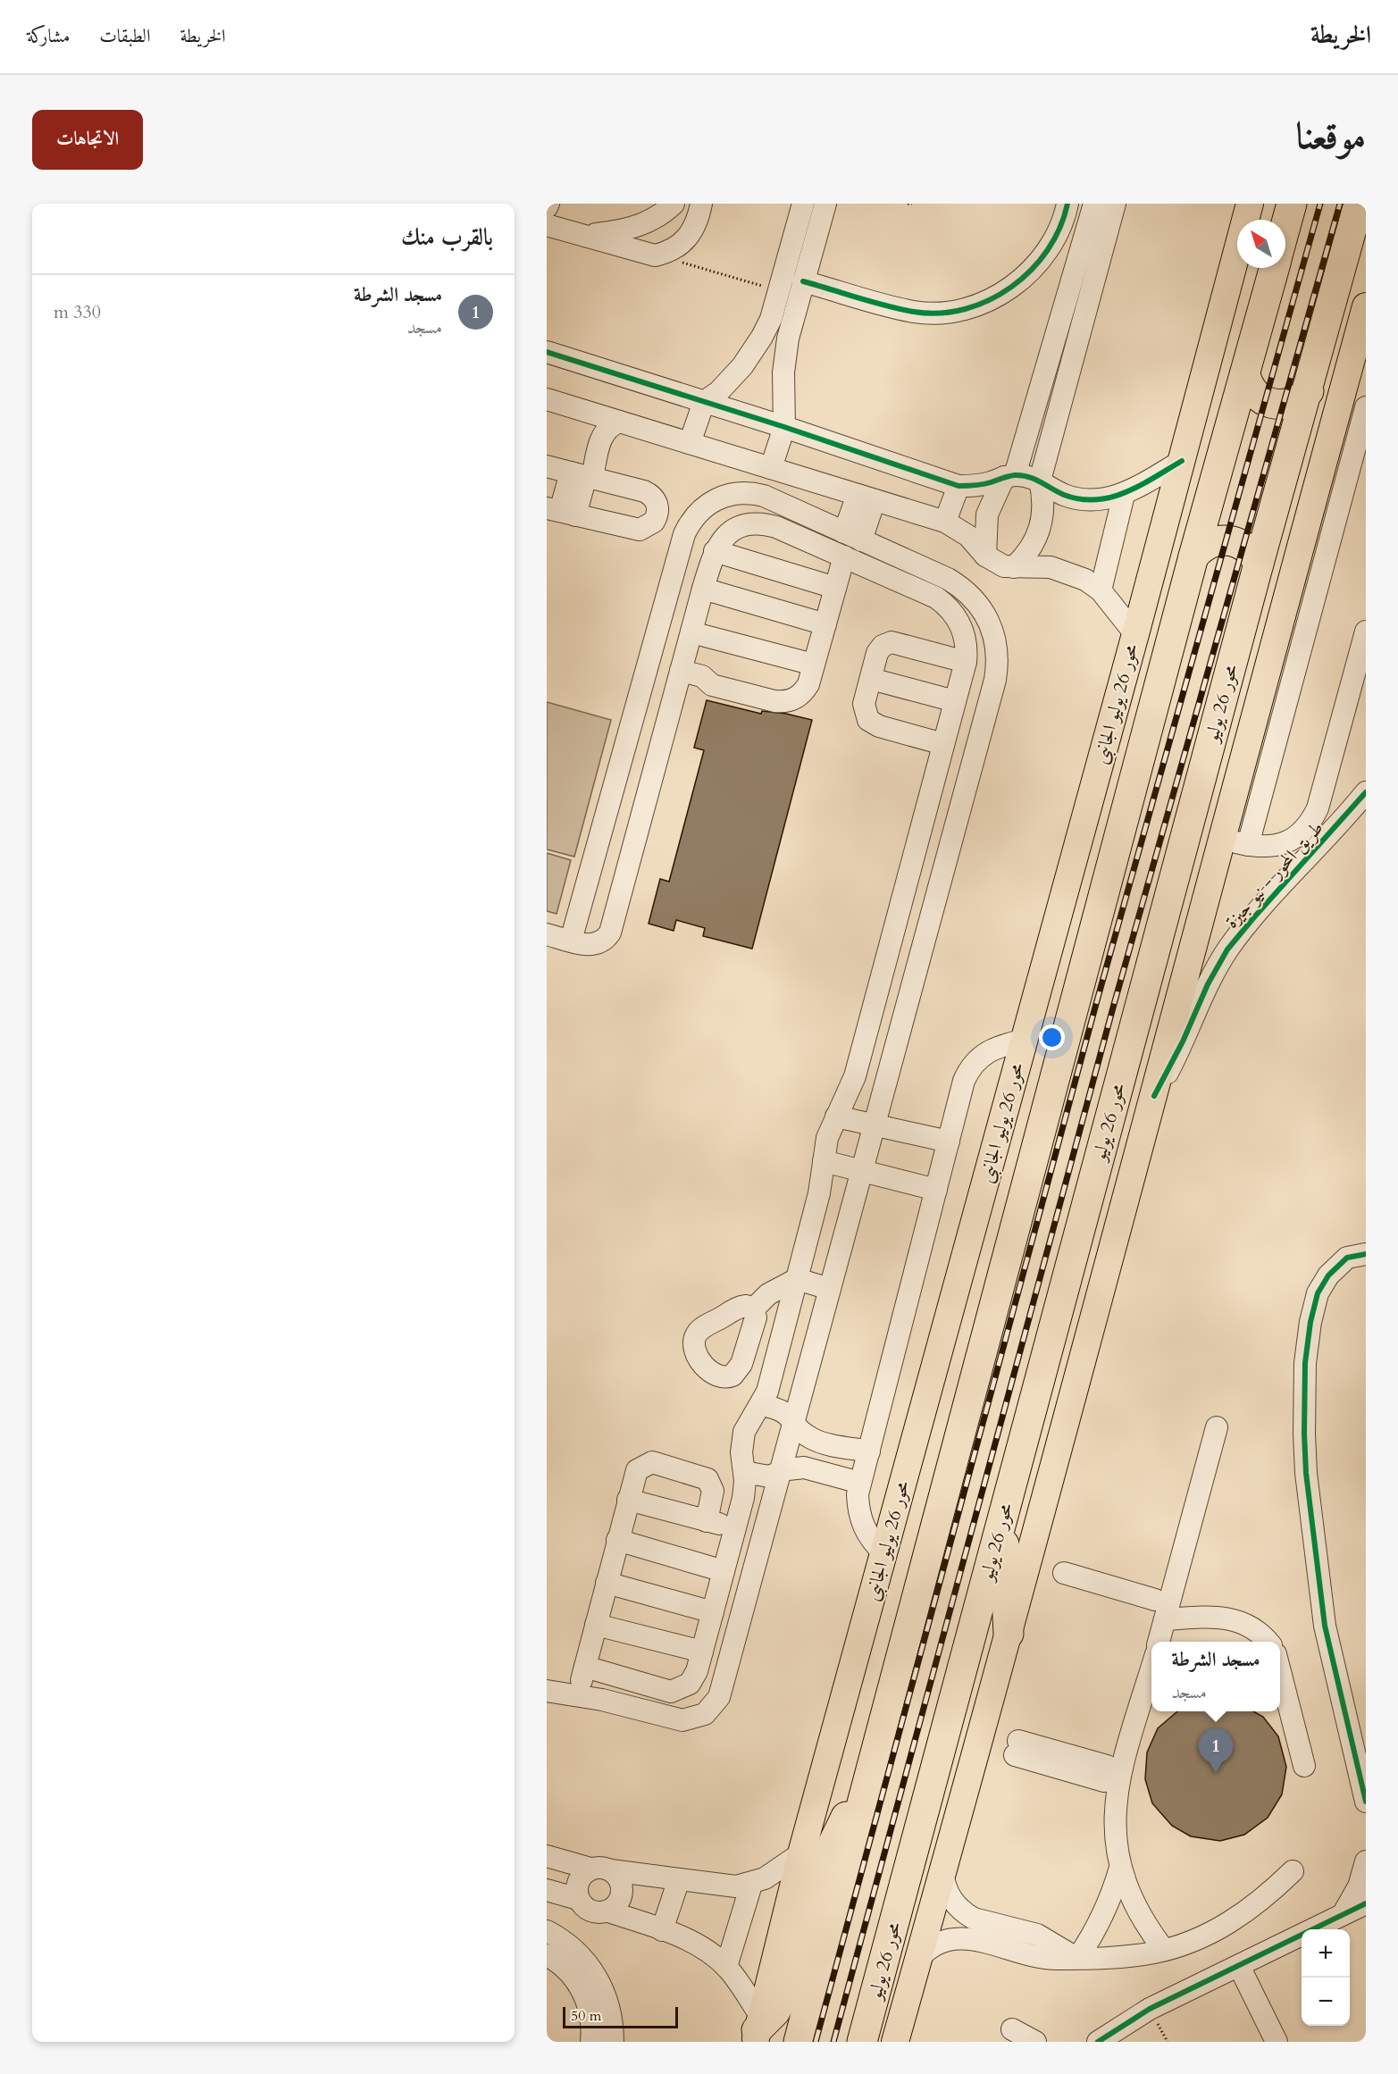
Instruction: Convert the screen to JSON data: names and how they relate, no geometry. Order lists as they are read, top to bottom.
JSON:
{
  "streets": {
    "highway": ["محور 26 يوليو"],
    "main road": ["محور 26 يوليو الجانبى"],
    "street": ["طريق المحور - نيو جيزة"]
  },
  "scale_bar": "50 m",
  "north": "top left",
  "page": {
    "header": "الخريطة",
    "nav": ["الخريطة", "الطبقات", "مشاركة"],
    "title": "موقعنا",
    "buttons": "الاتجاهات",
    "heading": "بالقرب منك",
    "list": [
      {
        "mark": "1",
        "name": "مسجد الشرطة",
        "note": "مسجد",
        "value": "330 m"
      }
    ],
    "popup": ["مسجد الشرطة", "مسجد"],
    "pins": "1",
    "map_buttons": ["+", "−"],
    "scale": "50 m"
  }
}
